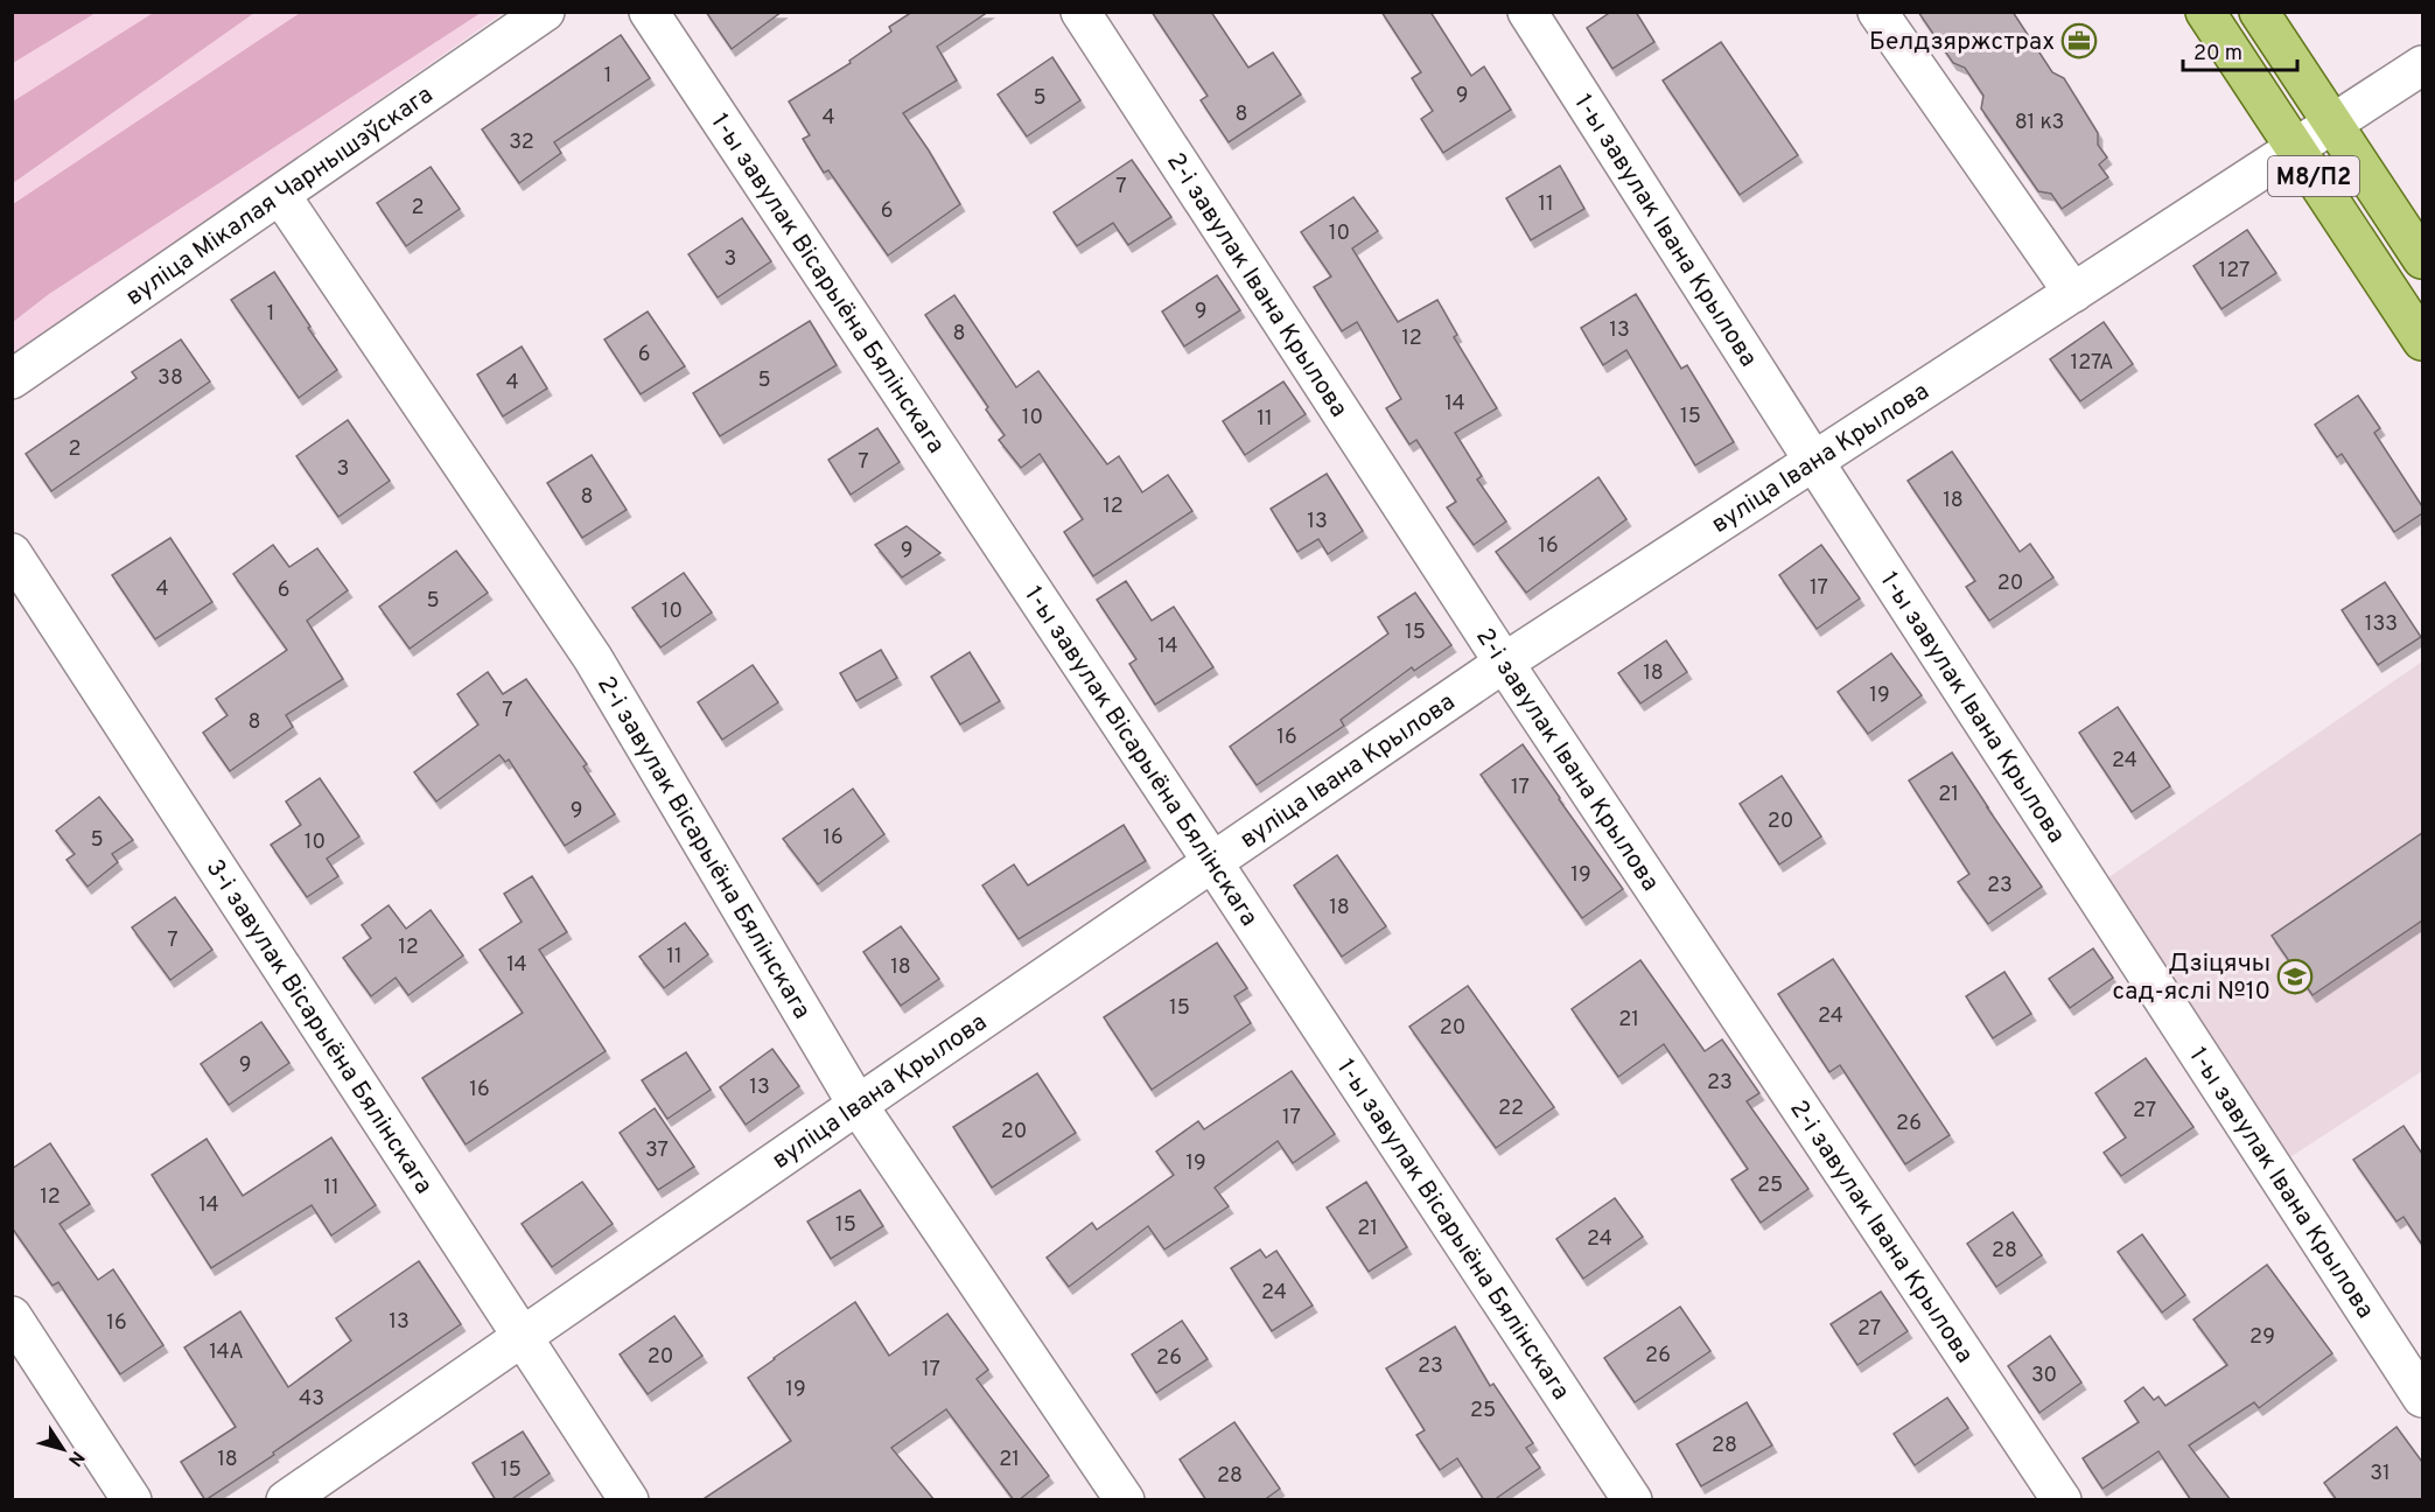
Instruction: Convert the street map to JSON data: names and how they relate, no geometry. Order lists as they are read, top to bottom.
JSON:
{
  "streets": {
    "main road": ["М8/П2"],
    "street": [
      "вуліца Мікалая Чарнышэўскага",
      "1-ы завулак Івана Крылова",
      "1-ы завулак Вісарыёна Бялінскага",
      "2-і завулак Івана Крылова",
      "вуліца Івана Крылова",
      "2-і завулак Вісарыёна Бялінскага",
      "3-і завулак Вісарыёна Бялінскага"
    ]
  },
  "crossings": [
    ["М8/П2", "вуліца Івана Крылова"],
    ["вуліца Мікалая Чарнышэўскага", "2-і завулак Вісарыёна Бялінскага"],
    ["1-ы завулак Івана Крылова", "вуліца Івана Крылова"],
    ["1-ы завулак Вісарыёна Бялінскага", "вуліца Івана Крылова"],
    ["2-і завулак Івана Крылова", "вуліца Івана Крылова"],
    ["вуліца Івана Крылова", "2-і завулак Вісарыёна Бялінскага"],
    ["вуліца Івана Крылова", "3-і завулак Вісарыёна Бялінскага"]
  ],
  "places": {
    "office": ["Белдзяржстрах"],
    "school or university": ["Дзіцячы сад-яслі №10"]
  },
  "house_numbers": [
    "1",
    "9",
    "5",
    "8",
    "4",
    "81 к3",
    "32",
    "7",
    "11",
    "2",
    "6",
    "10",
    "3",
    "127",
    "9",
    "1",
    "13",
    "8",
    "12",
    "6",
    "127А",
    "38",
    "5",
    "4",
    "14",
    "15",
    "10",
    "11",
    "2",
    "7",
    "3",
    "8",
    "18",
    "12",
    "13",
    "16",
    "9",
    "20",
    "17",
    "4",
    "6",
    "5",
    "10",
    "133",
    "15",
    "14",
    "18",
    "19",
    "7",
    "8",
    "16",
    "24",
    "17",
    "21",
    "9",
    "20",
    "16",
    "5",
    "10",
    "19",
    "23",
    "18",
    "7",
    "12",
    "11",
    "14",
    "18",
    "15",
    "24",
    "21",
    "20",
    "9",
    "23",
    "13",
    "16",
    "22",
    "27",
    "17",
    "26",
    "20",
    "37",
    "19",
    "25",
    "11",
    "12",
    "14",
    "15",
    "21",
    "24",
    "28",
    "24",
    "13",
    "16",
    "27",
    "29",
    "14А",
    "26",
    "20",
    "26",
    "23",
    "17",
    "30",
    "19",
    "43",
    "25",
    "28",
    "18",
    "21",
    "15",
    "31",
    "28"
  ],
  "scale_bar": "20 m",
  "north": "bottom right"
}
